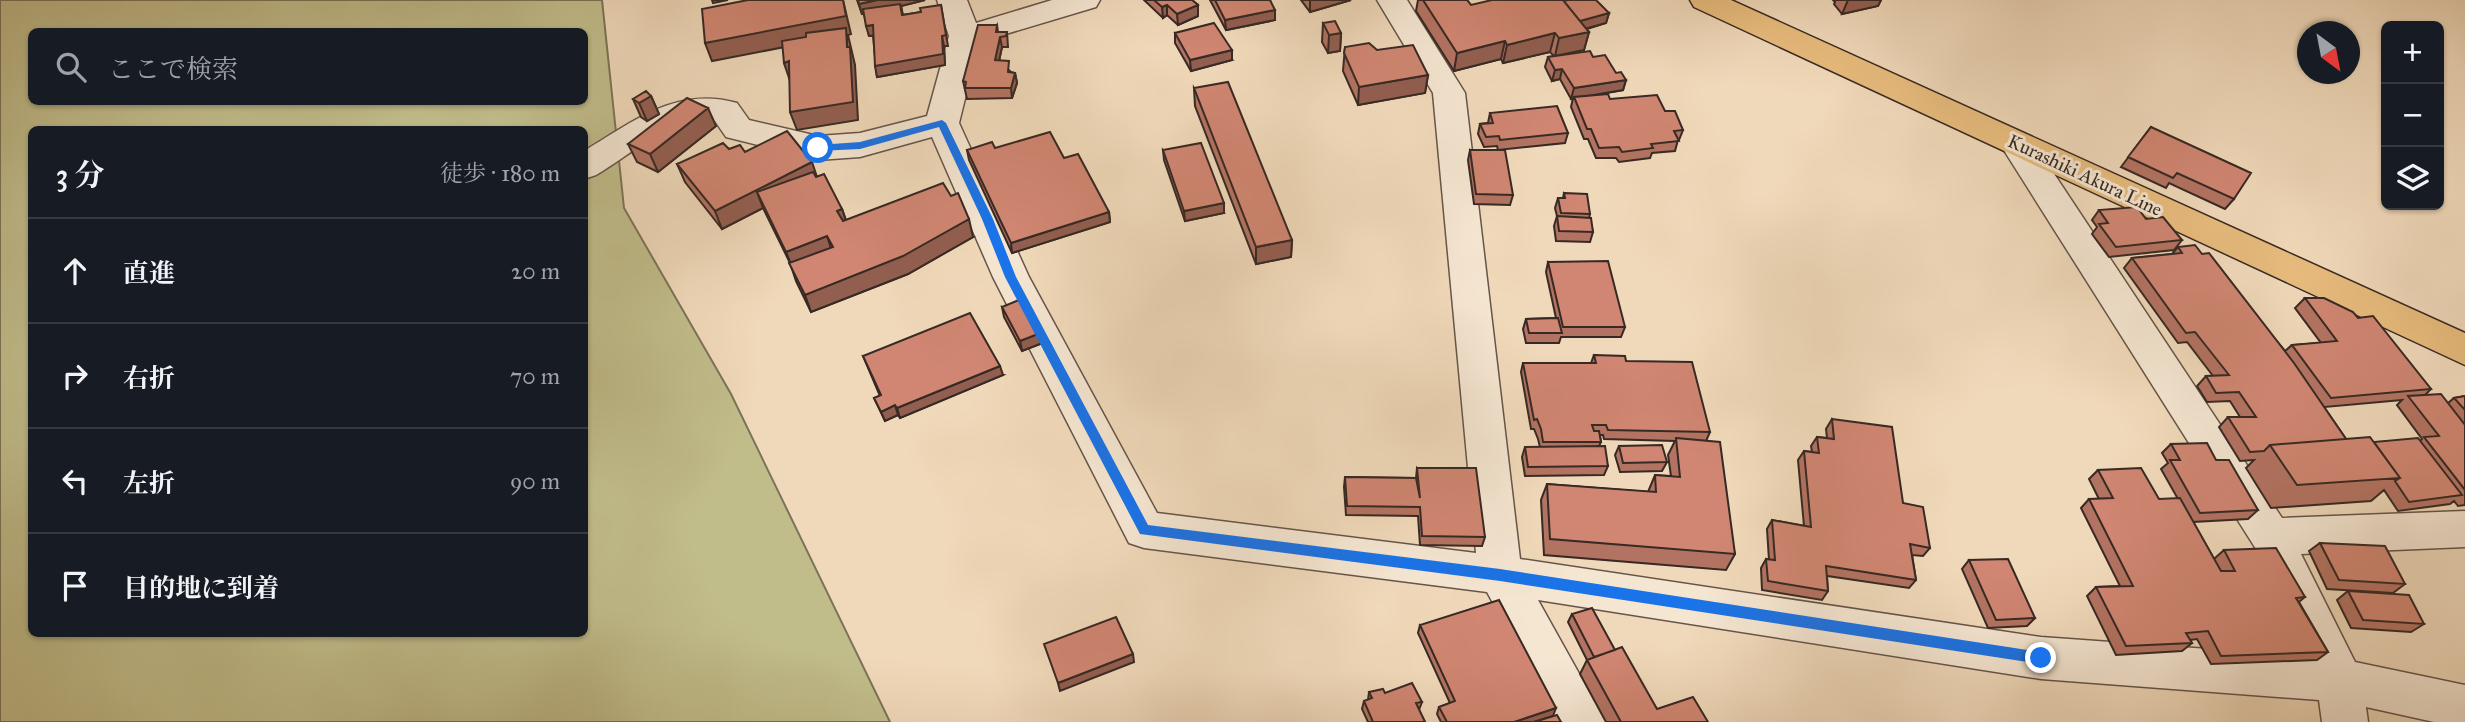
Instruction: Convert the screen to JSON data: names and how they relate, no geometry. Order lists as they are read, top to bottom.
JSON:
{
  "streets": {
    "main road": ["Kurashiki Akura Line"]
  },
  "north": "bottom right",
  "page": {
    "map_buttons": ["+", "−"],
    "search": "ここで検索",
    "heading": ["3 分", "徒歩 · 180 m"],
    "list": [
      ["直進", "20 m"],
      ["右折", "70 m"],
      ["左折", "90 m"],
      "目的地に到着"
    ]
  }
}
